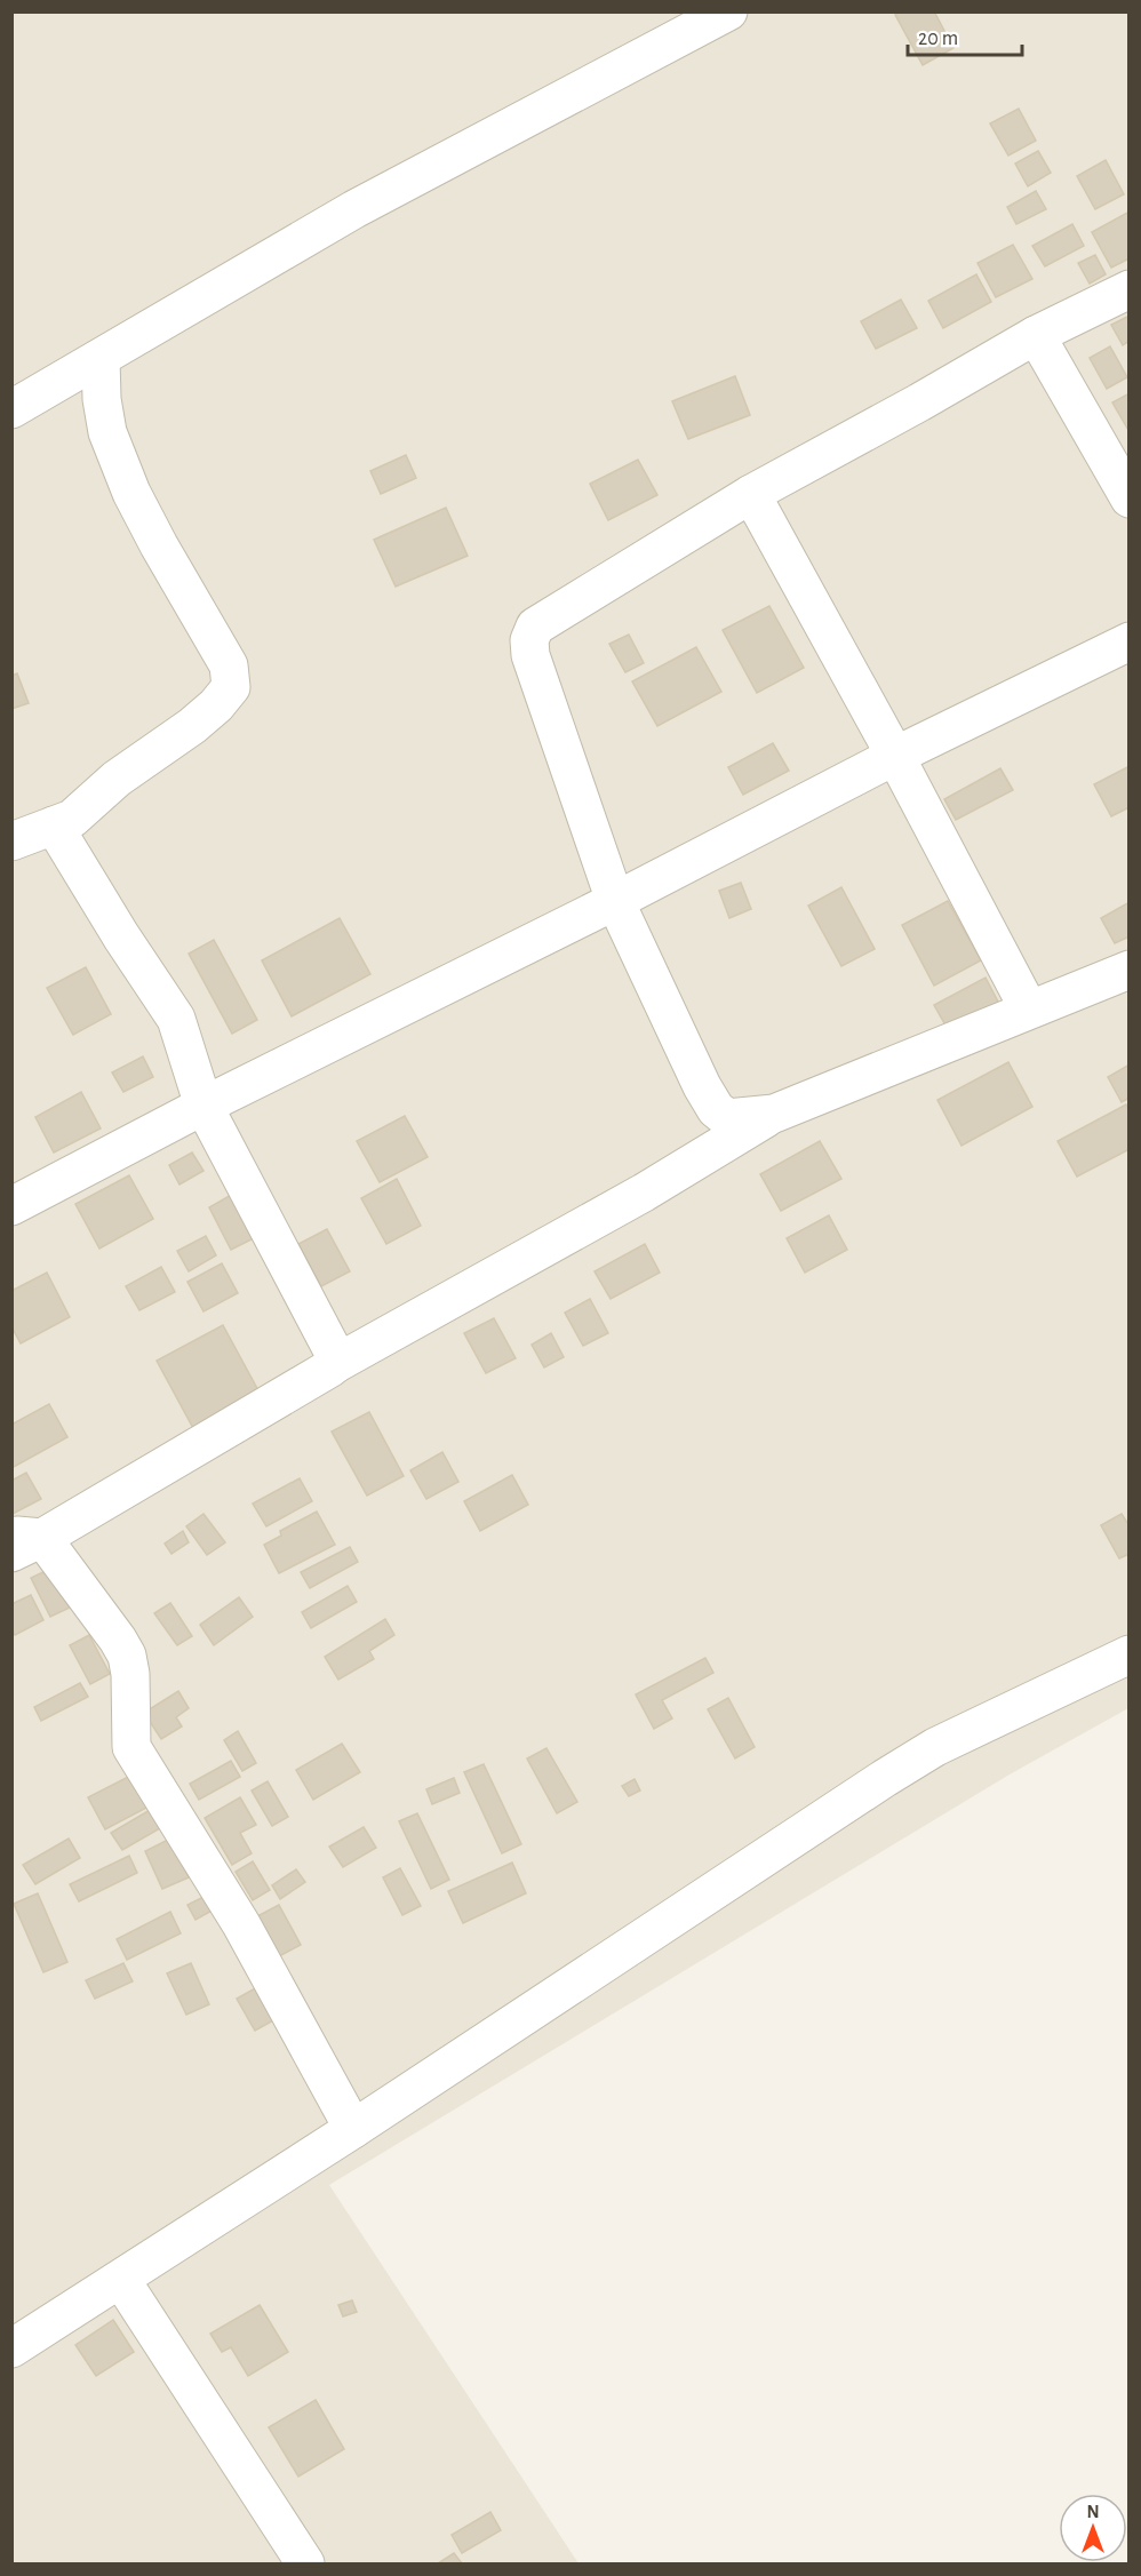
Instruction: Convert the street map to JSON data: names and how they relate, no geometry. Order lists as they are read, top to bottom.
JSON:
{
  "scale_bar": "20 m",
  "north": "top"
}
